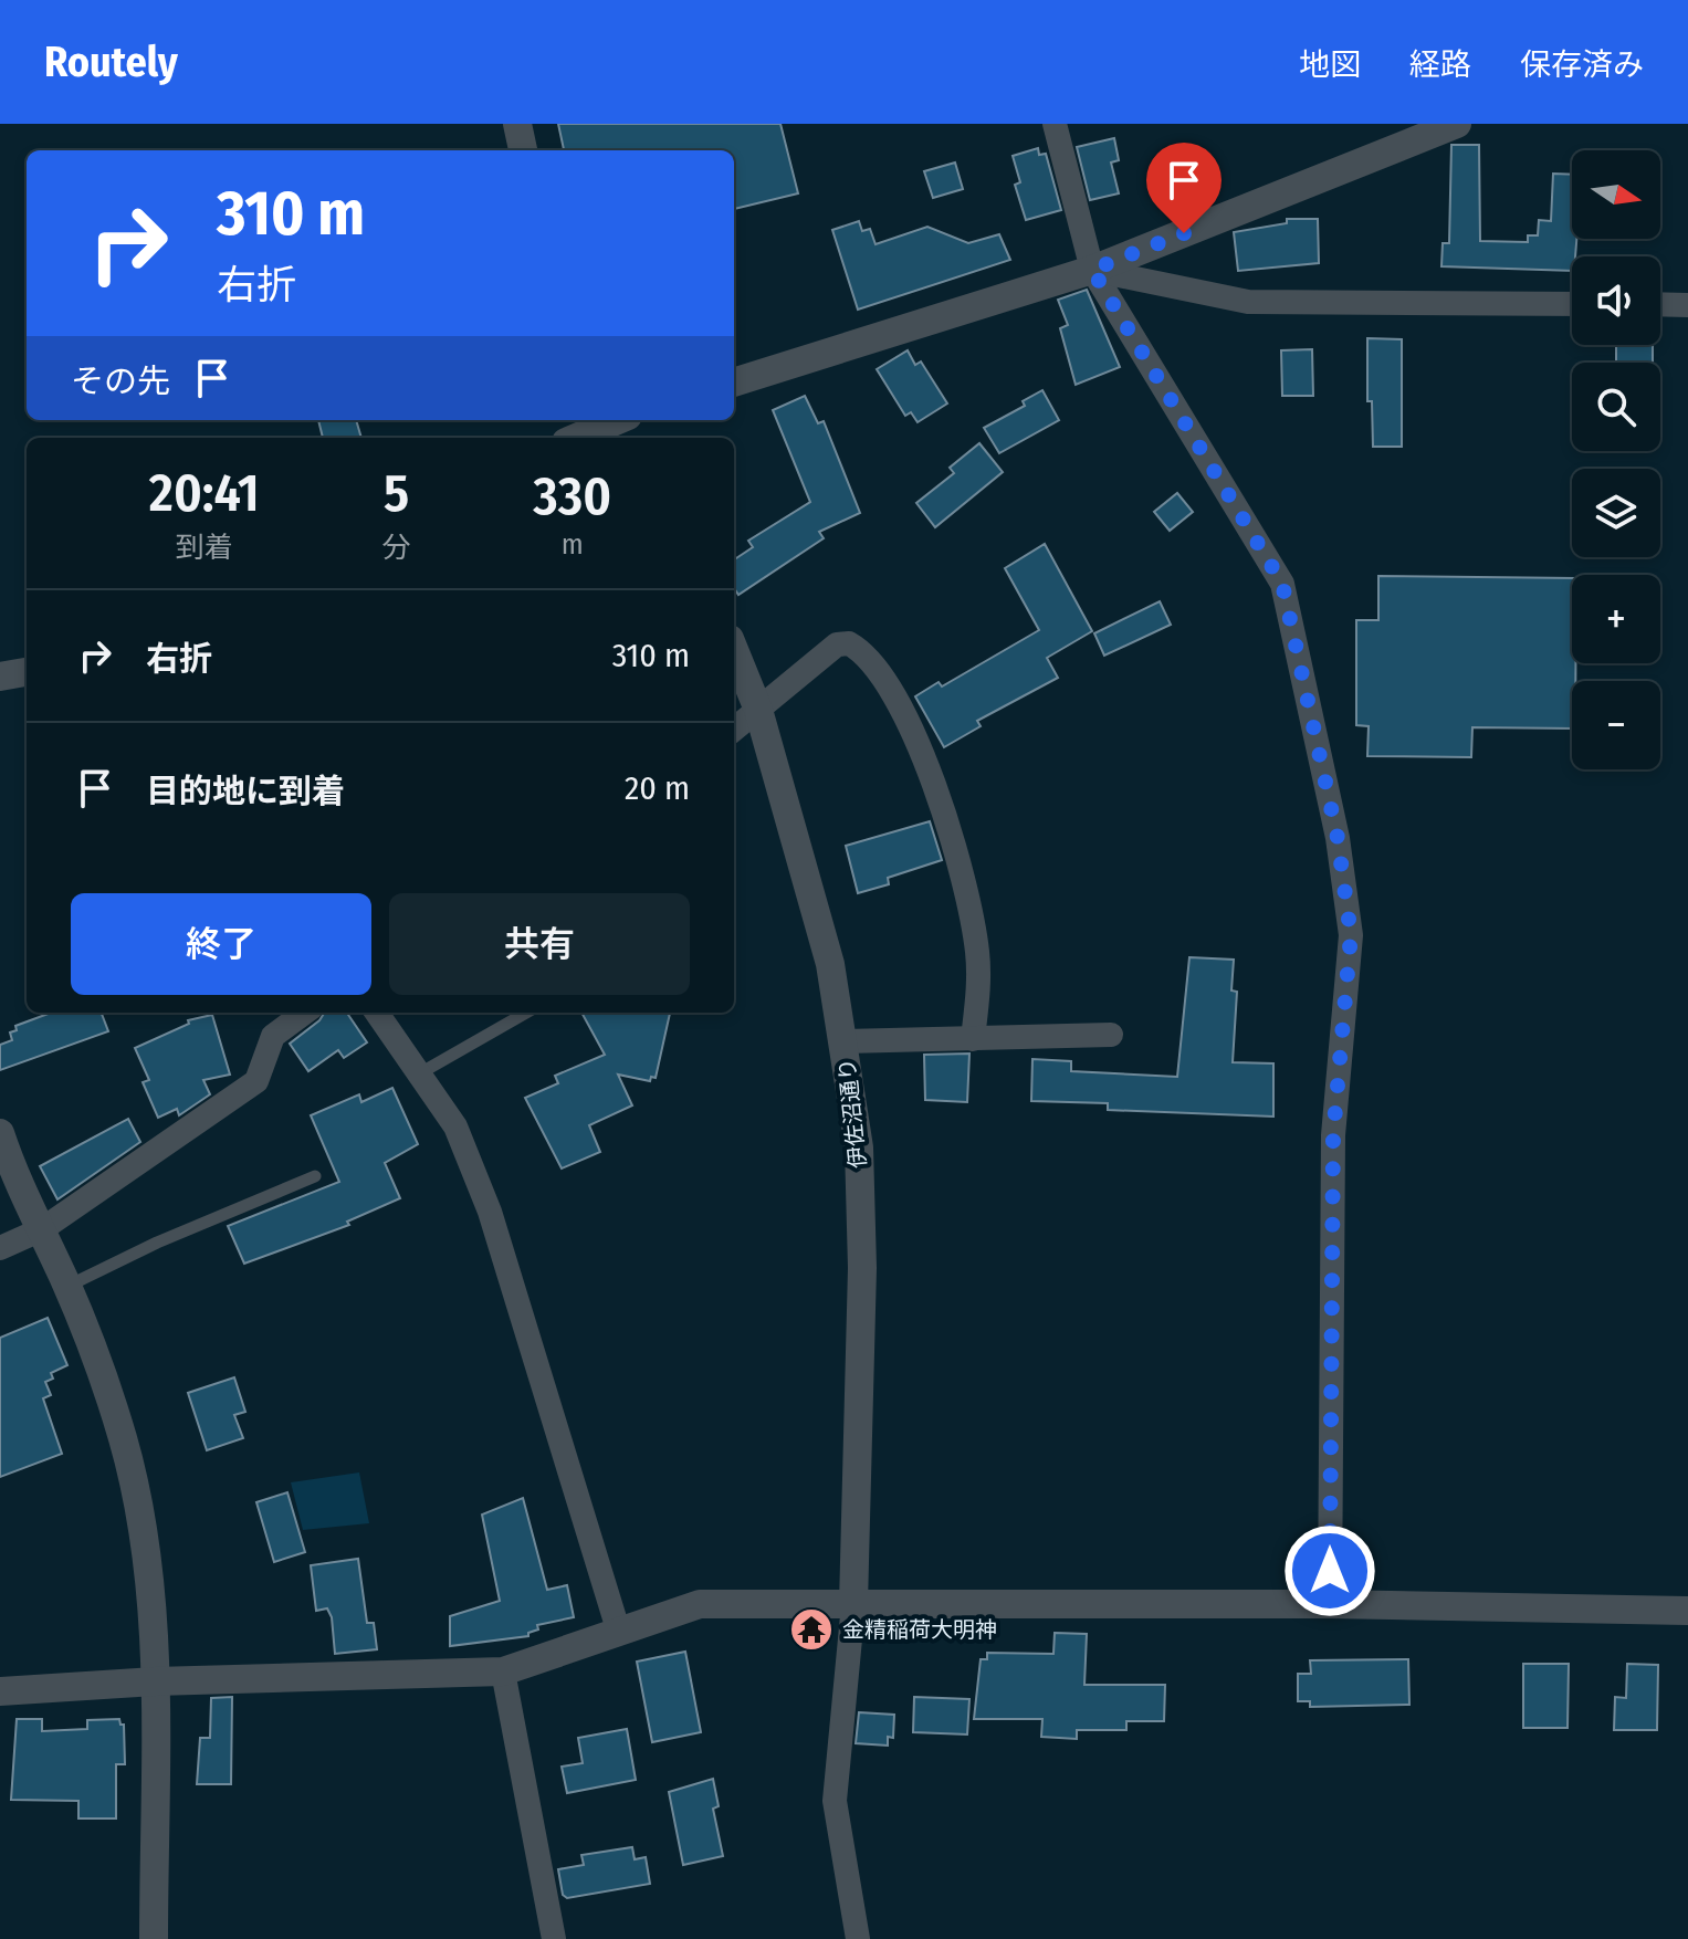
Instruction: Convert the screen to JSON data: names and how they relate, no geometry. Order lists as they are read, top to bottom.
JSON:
{
  "streets": {
    "street": ["伊佐沼通り"]
  },
  "places": {
    "temple": ["金精稲荷大明神"]
  },
  "north": "right",
  "page": {
    "header": "Routely",
    "nav": ["地図", "経路", "保存済み"],
    "map_buttons": ["+", "−"],
    "turn": ["310 m", "右折"],
    "then": "その先",
    "eta": [
      "20:41",
      "到着",
      "5",
      "分",
      "330",
      "m"
    ],
    "list": [
      {
        "name": "右折",
        "value": "310 m"
      },
      {
        "name": "目的地に到着",
        "value": "20 m"
      }
    ],
    "buttons": ["終了", "共有"]
  }
}
